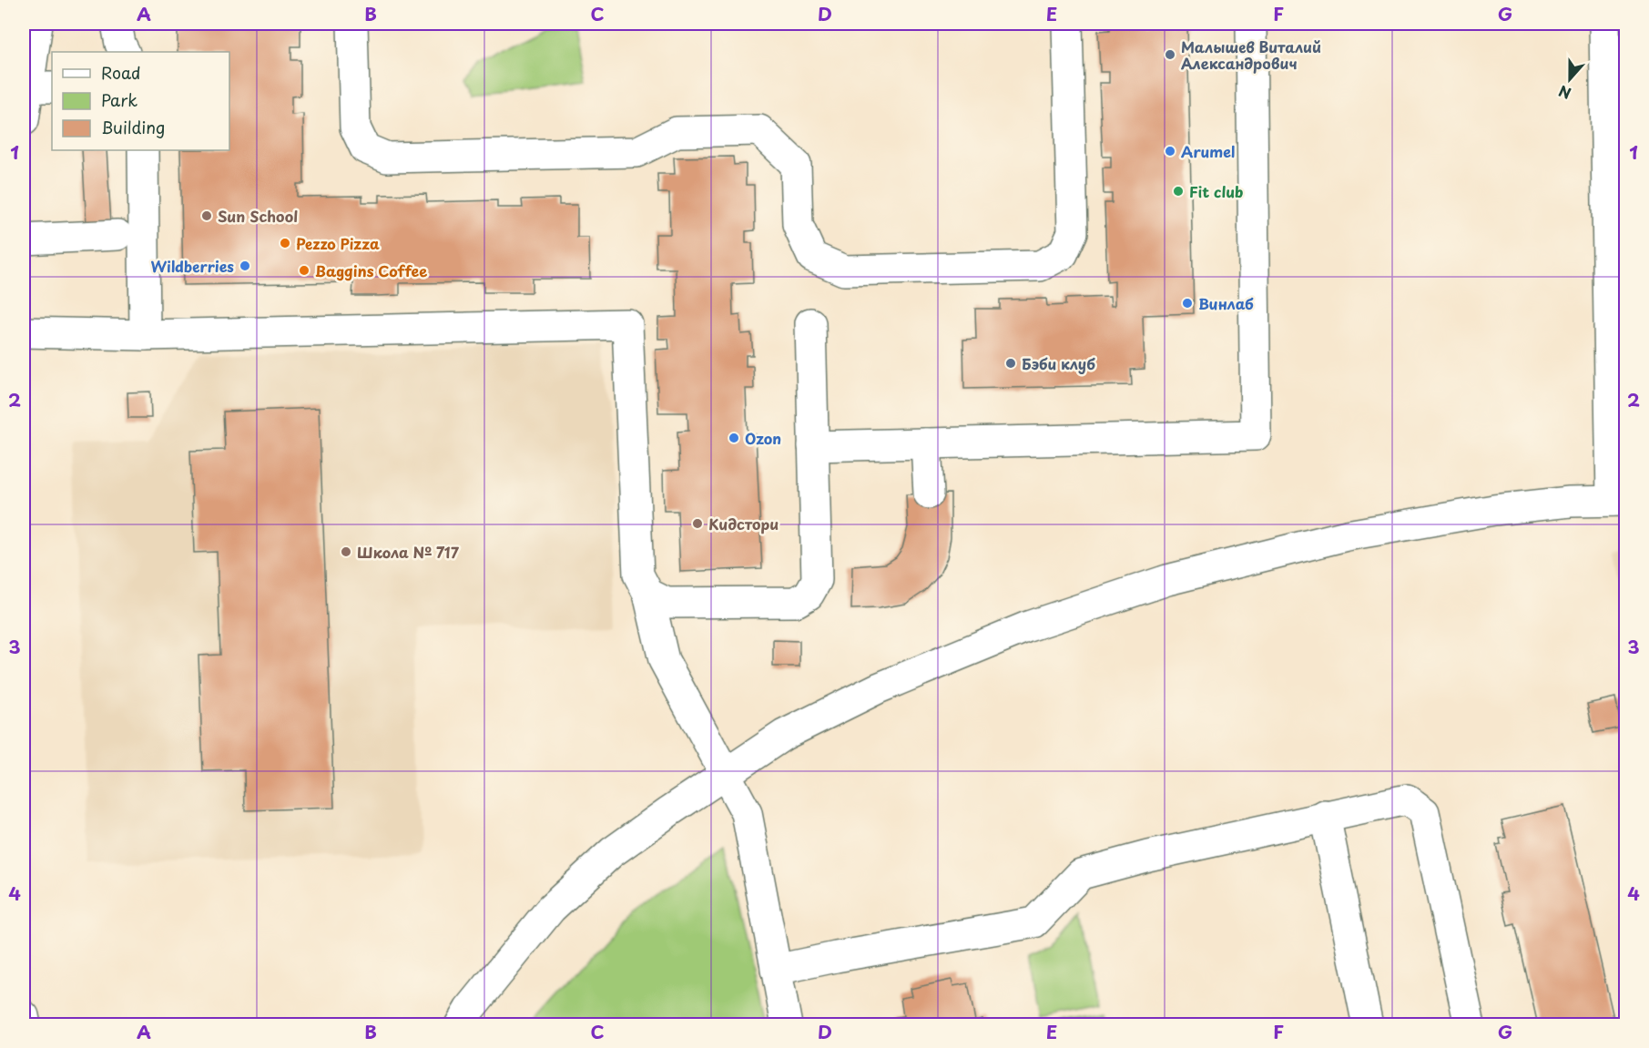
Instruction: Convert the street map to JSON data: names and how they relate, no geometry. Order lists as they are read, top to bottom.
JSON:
{
  "places": [
    "Малышев Виталий Александрович",
    "Arumel",
    "Fit club",
    "Sun School",
    "Pezzo Pizza",
    "Wildberries",
    "Baggins Coffee",
    "Винлаб",
    "Бэби клуб",
    "Ozon",
    "Кидстори",
    "Школа № 717"
  ],
  "legend": ["Road", "Park", "Building"],
  "north": "bottom",
  "grid": {
    "columns": [
      "A",
      "B",
      "C",
      "D",
      "E",
      "F",
      "G"
    ],
    "rows": [
      "1",
      "2",
      "3",
      "4"
    ]
  }
}
